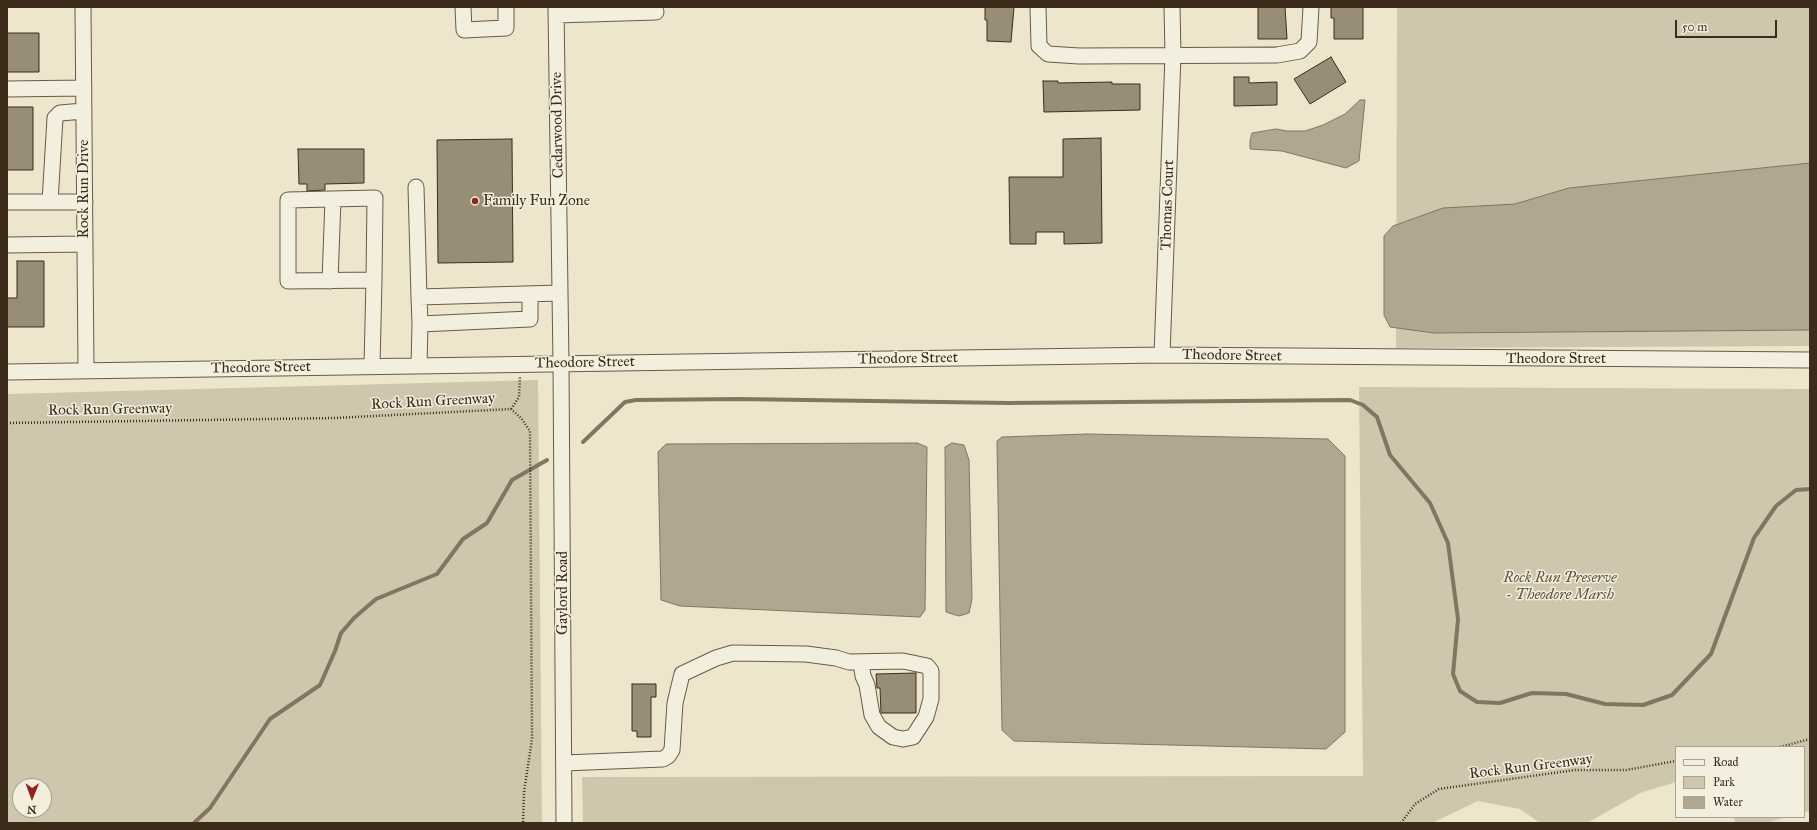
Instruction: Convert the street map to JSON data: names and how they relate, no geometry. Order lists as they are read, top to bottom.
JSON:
{
  "streets": {
    "street": [
      "Cedarwood Drive",
      "Rock Run Drive",
      "Thomas Court",
      "Theodore Street",
      "Gaylord Road"
    ],
    "path": ["Rock Run Greenway"]
  },
  "crossings": [
    ["Cedarwood Drive", "Theodore Street"],
    ["Cedarwood Drive", "Gaylord Road"],
    ["Rock Run Drive", "Theodore Street"],
    ["Thomas Court", "Theodore Street"],
    ["Theodore Street", "Gaylord Road"]
  ],
  "parks": ["Rock Run Preserve - Theodore Marsh"],
  "places": ["Family Fun Zone"],
  "legend": ["Road", "Park", "Water"],
  "scale_bar": "50 m",
  "north": "bottom"
}
